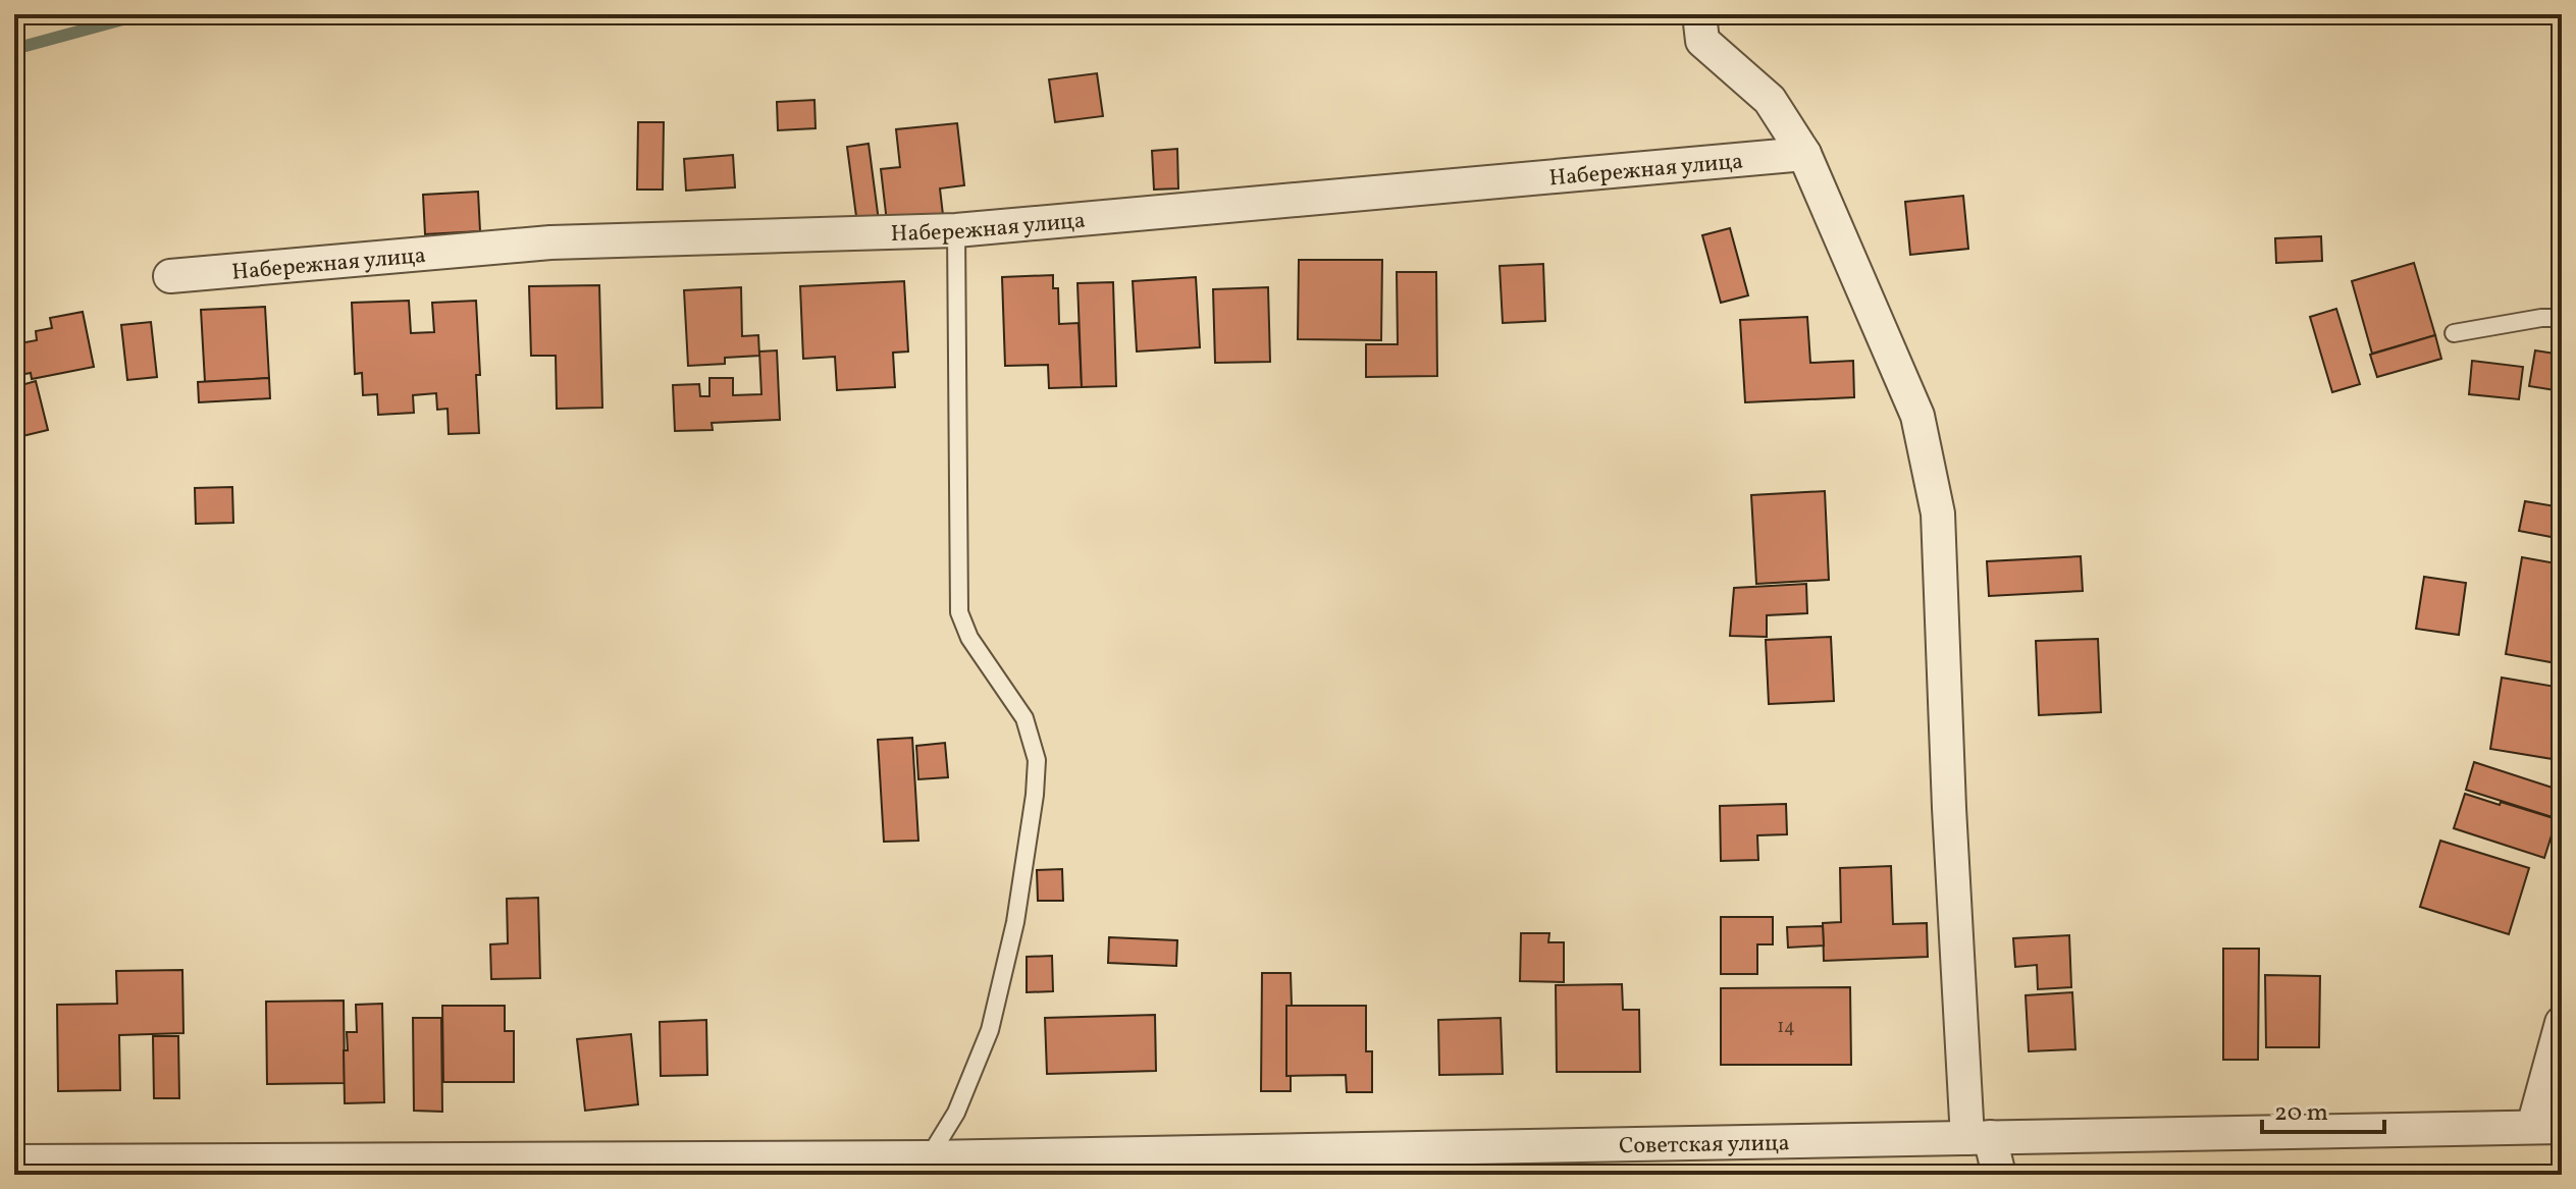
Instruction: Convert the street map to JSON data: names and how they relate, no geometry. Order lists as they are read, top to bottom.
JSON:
{
  "streets": {
    "street": ["Набережная улица", "Советская улица"]
  },
  "house_numbers": ["14"],
  "scale_bar": "20 m"
}
